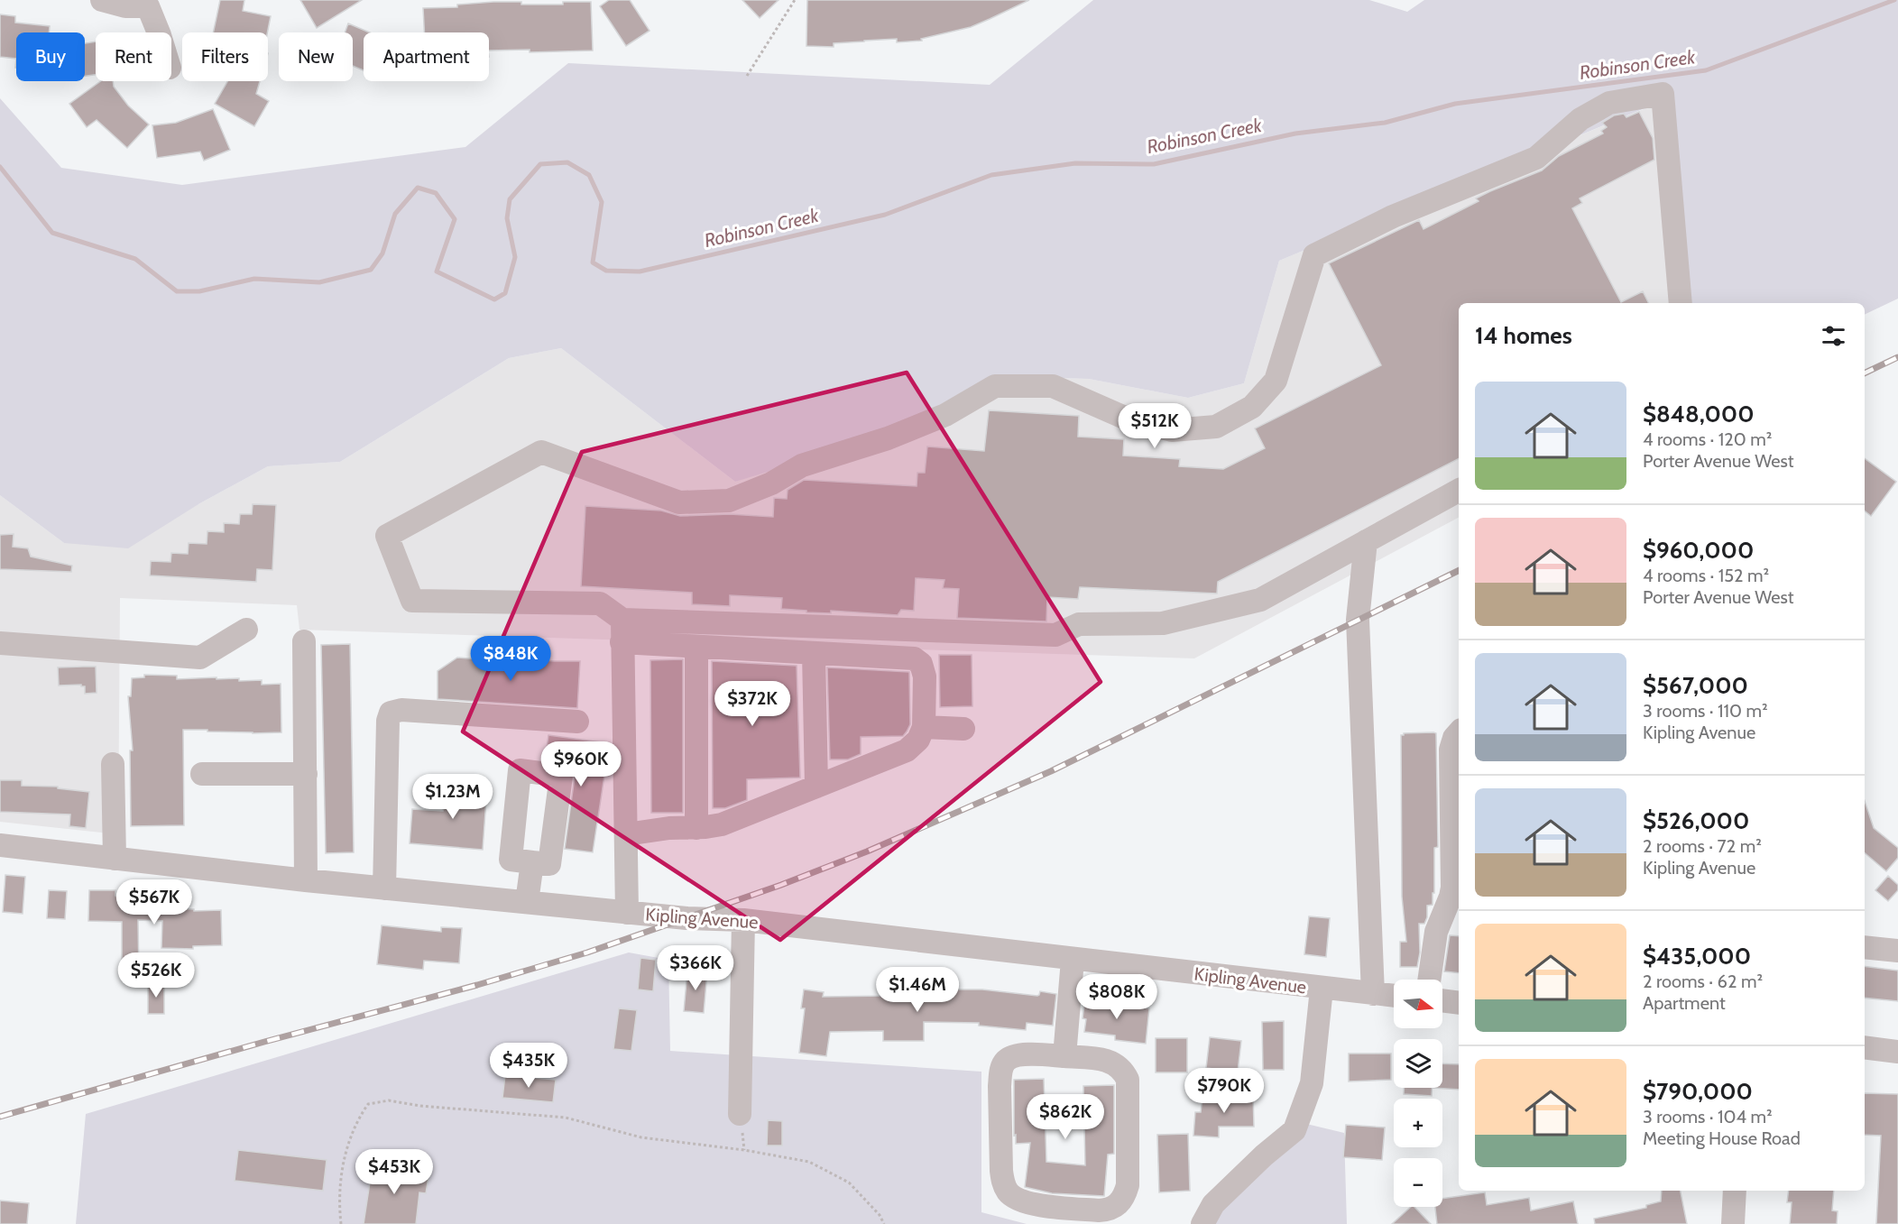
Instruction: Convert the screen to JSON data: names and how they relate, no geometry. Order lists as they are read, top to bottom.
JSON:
{
  "streets": {
    "street": ["Kipling Avenue"]
  },
  "water": ["Robinson Creek"],
  "north": "right",
  "page": {
    "chip": [
      "Buy",
      "Rent",
      "Filters",
      "New",
      "Apartment"
    ],
    "heading": "14 homes",
    "list": [
      {
        "name": "$848,000",
        "note": "4 rooms · 120 m² · Porter Avenue West"
      },
      {
        "name": "$960,000",
        "note": "4 rooms · 152 m² · Porter Avenue West"
      },
      {
        "name": "$567,000",
        "note": "3 rooms · 110 m² · Kipling Avenue"
      },
      {
        "name": "$526,000",
        "note": "2 rooms · 72 m² · Kipling Avenue"
      },
      {
        "name": "$435,000",
        "note": "2 rooms · 62 m² · Apartment"
      },
      {
        "name": "$790,000",
        "note": "3 rooms · 104 m² · Meeting House Road"
      }
    ],
    "price": [
      "$512K",
      "$848K",
      "$372K",
      "$960K",
      "$1.23M",
      "$567K",
      "$366K",
      "$526K",
      "$1.46M",
      "$808K",
      "$435K",
      "$790K",
      "$862K",
      "$453K"
    ],
    "map_buttons": ["+", "−"]
  }
}
